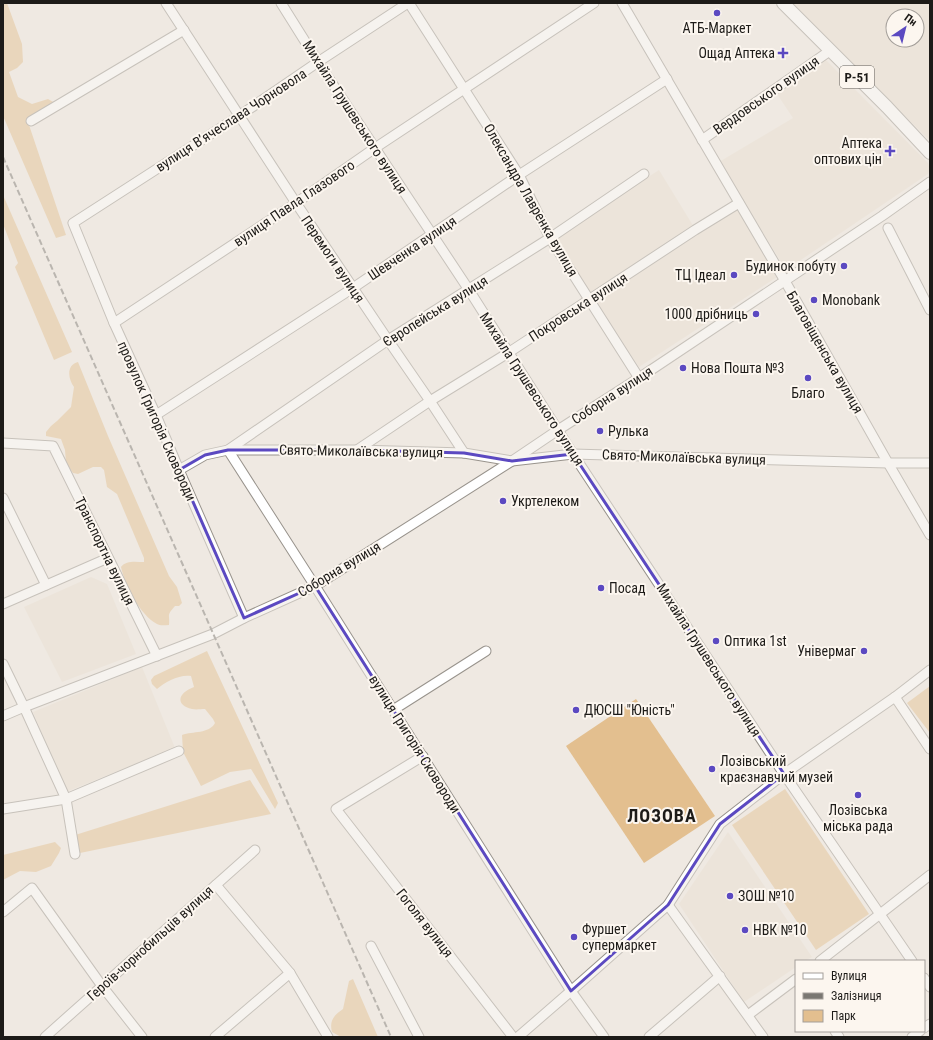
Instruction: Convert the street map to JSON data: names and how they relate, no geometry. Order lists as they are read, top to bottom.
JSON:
{
  "streets": {
    "main road": ["Р-51"],
    "street": [
      "Вердовського вулиця",
      "Михайла Грушевського вулиця",
      "вулиця В’ячеслава Чорновола",
      "Олександра Лавренка вулиця",
      "вулиця Павла Глазового",
      "Шевченка вулиця",
      "Перемоги вулиця",
      "Покровська вулиця",
      "Європейська вулиця",
      "Благовіщенська вулиця",
      "Соборна вулиця",
      "провулок Григорія Сковороди",
      "Свято-Миколаївська вулиця",
      "Транспортна вулиця",
      "вулиця Григорія Сковороди",
      "Гоголя вулиця",
      "Героїв-чорнобильців вулиця"
    ]
  },
  "crossings": [
    ["Р-51", "Вердовського вулиця"],
    ["Вердовського вулиця", "Благовіщенська вулиця"],
    ["Михайла Грушевського вулиця", "вулиця В’ячеслава Чорновола"],
    ["Михайла Грушевського вулиця", "вулиця Павла Глазового"],
    ["Михайла Грушевського вулиця", "Шевченка вулиця"],
    ["Михайла Грушевського вулиця", "Покровська вулиця"],
    ["Михайла Грушевського вулиця", "Європейська вулиця"],
    ["Михайла Грушевського вулиця", "Соборна вулиця"],
    ["Михайла Грушевського вулиця", "Свято-Миколаївська вулиця"],
    ["вулиця В’ячеслава Чорновола", "Олександра Лавренка вулиця"],
    ["вулиця В’ячеслава Чорновола", "Перемоги вулиця"],
    ["вулиця В’ячеслава Чорновола", "провулок Григорія Сковороди"],
    ["Олександра Лавренка вулиця", "вулиця Павла Глазового"],
    ["Олександра Лавренка вулиця", "Шевченка вулиця"],
    ["Олександра Лавренка вулиця", "Покровська вулиця"],
    ["Олександра Лавренка вулиця", "Європейська вулиця"],
    ["Олександра Лавренка вулиця", "Соборна вулиця"],
    ["вулиця Павла Глазового", "Перемоги вулиця"],
    ["вулиця Павла Глазового", "провулок Григорія Сковороди"],
    ["Шевченка вулиця", "Перемоги вулиця"],
    ["Шевченка вулиця", "Благовіщенська вулиця"],
    ["Шевченка вулиця", "провулок Григорія Сковороди"],
    ["Перемоги вулиця", "Покровська вулиця"],
    ["Перемоги вулиця", "Європейська вулиця"],
    ["Перемоги вулиця", "Свято-Миколаївська вулиця"],
    ["Покровська вулиця", "Благовіщенська вулиця"],
    ["Покровська вулиця", "Свято-Миколаївська вулиця"],
    ["Європейська вулиця", "Свято-Миколаївська вулиця"],
    ["Європейська вулиця", "вулиця Григорія Сковороди"],
    ["Благовіщенська вулиця", "Соборна вулиця"],
    ["Благовіщенська вулиця", "Свято-Миколаївська вулиця"],
    ["Соборна вулиця", "провулок Григорія Сковороди"],
    ["Соборна вулиця", "Свято-Миколаївська вулиця"],
    ["Соборна вулиця", "Транспортна вулиця"],
    ["Соборна вулиця", "вулиця Григорія Сковороди"],
    ["провулок Григорія Сковороди", "Свято-Миколаївська вулиця"],
    ["Свято-Миколаївська вулиця", "вулиця Григорія Сковороди"],
    ["вулиця Григорія Сковороди", "Гоголя вулиця"]
  ],
  "districts": ["ЛОЗОВА"],
  "places": {
    "other": [
      "АТБ-Маркет",
      "Будинок побуту",
      "ТЦ Ідеал",
      "Monobank",
      "1000 дрібниць",
      "Нова Пошта №3",
      "Благо",
      "Рулька",
      "Укртелеком",
      "Посад",
      "Оптика 1st",
      "Універмаг",
      "ДЮСШ \"Юність\"",
      "Лозівський краєзнавчий музей",
      "Лозівська міська рада",
      "ЗОШ №10",
      "НВК №10",
      "Фуршет супермаркет"
    ],
    "health": ["Ощад Аптека", "Аптека оптових цін"]
  },
  "legend": ["Вулиця", "Залізниця", "Парк"],
  "north": "top right"
}
